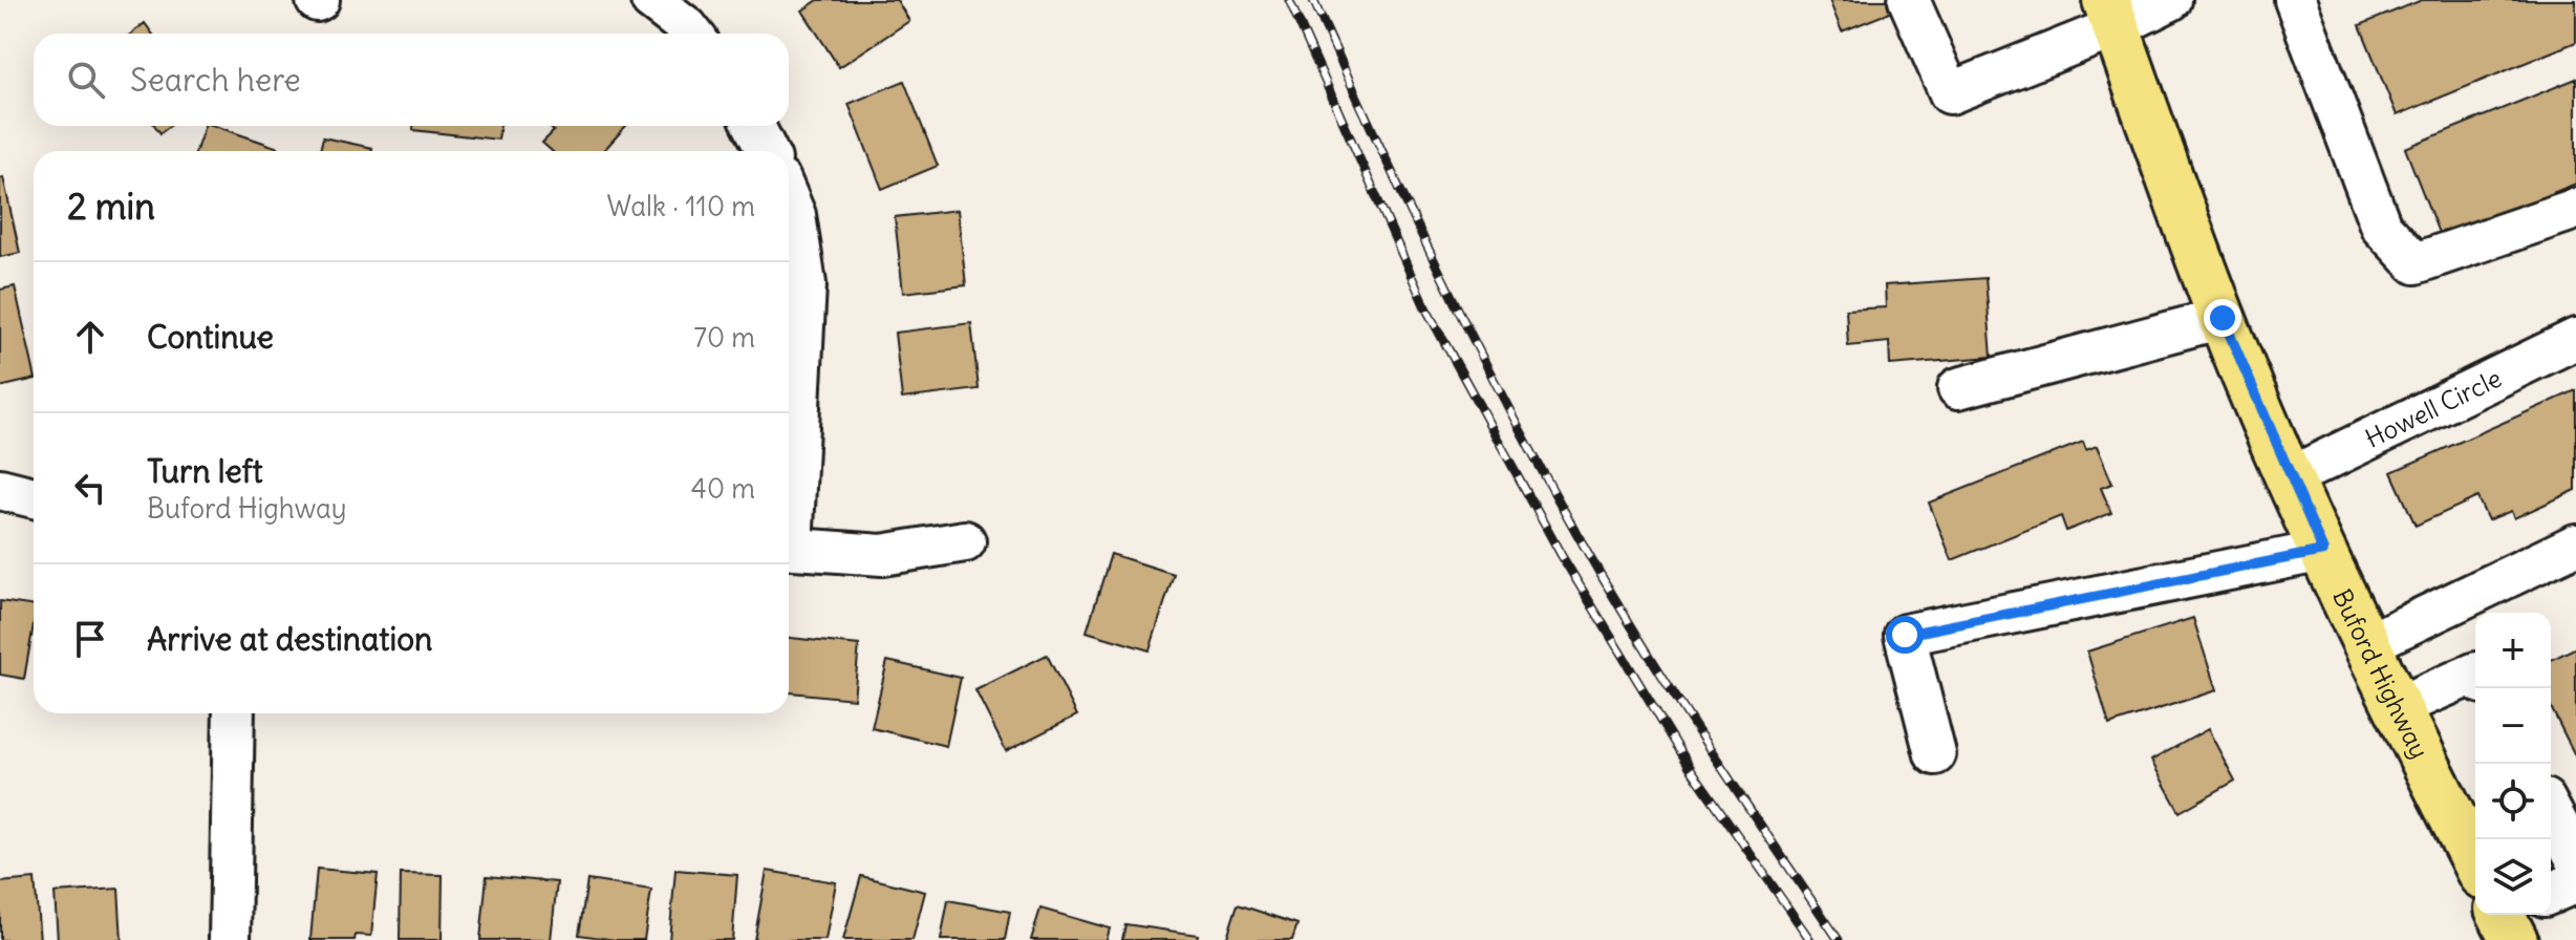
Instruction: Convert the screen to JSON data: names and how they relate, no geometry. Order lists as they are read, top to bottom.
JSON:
{
  "streets": {
    "main road": ["Buford Highway"],
    "street": ["Howell Circle"]
  },
  "crossings": [
    ["Howell Circle", "Buford Highway"]
  ],
  "page": {
    "search": "Search here",
    "heading": ["2 min", "Walk · 110 m"],
    "list": [
      ["Continue", "70 m"],
      ["Turn left", "Buford Highway", "40 m"],
      "Arrive at destination"
    ],
    "map_buttons": ["+", "−"]
  }
}
